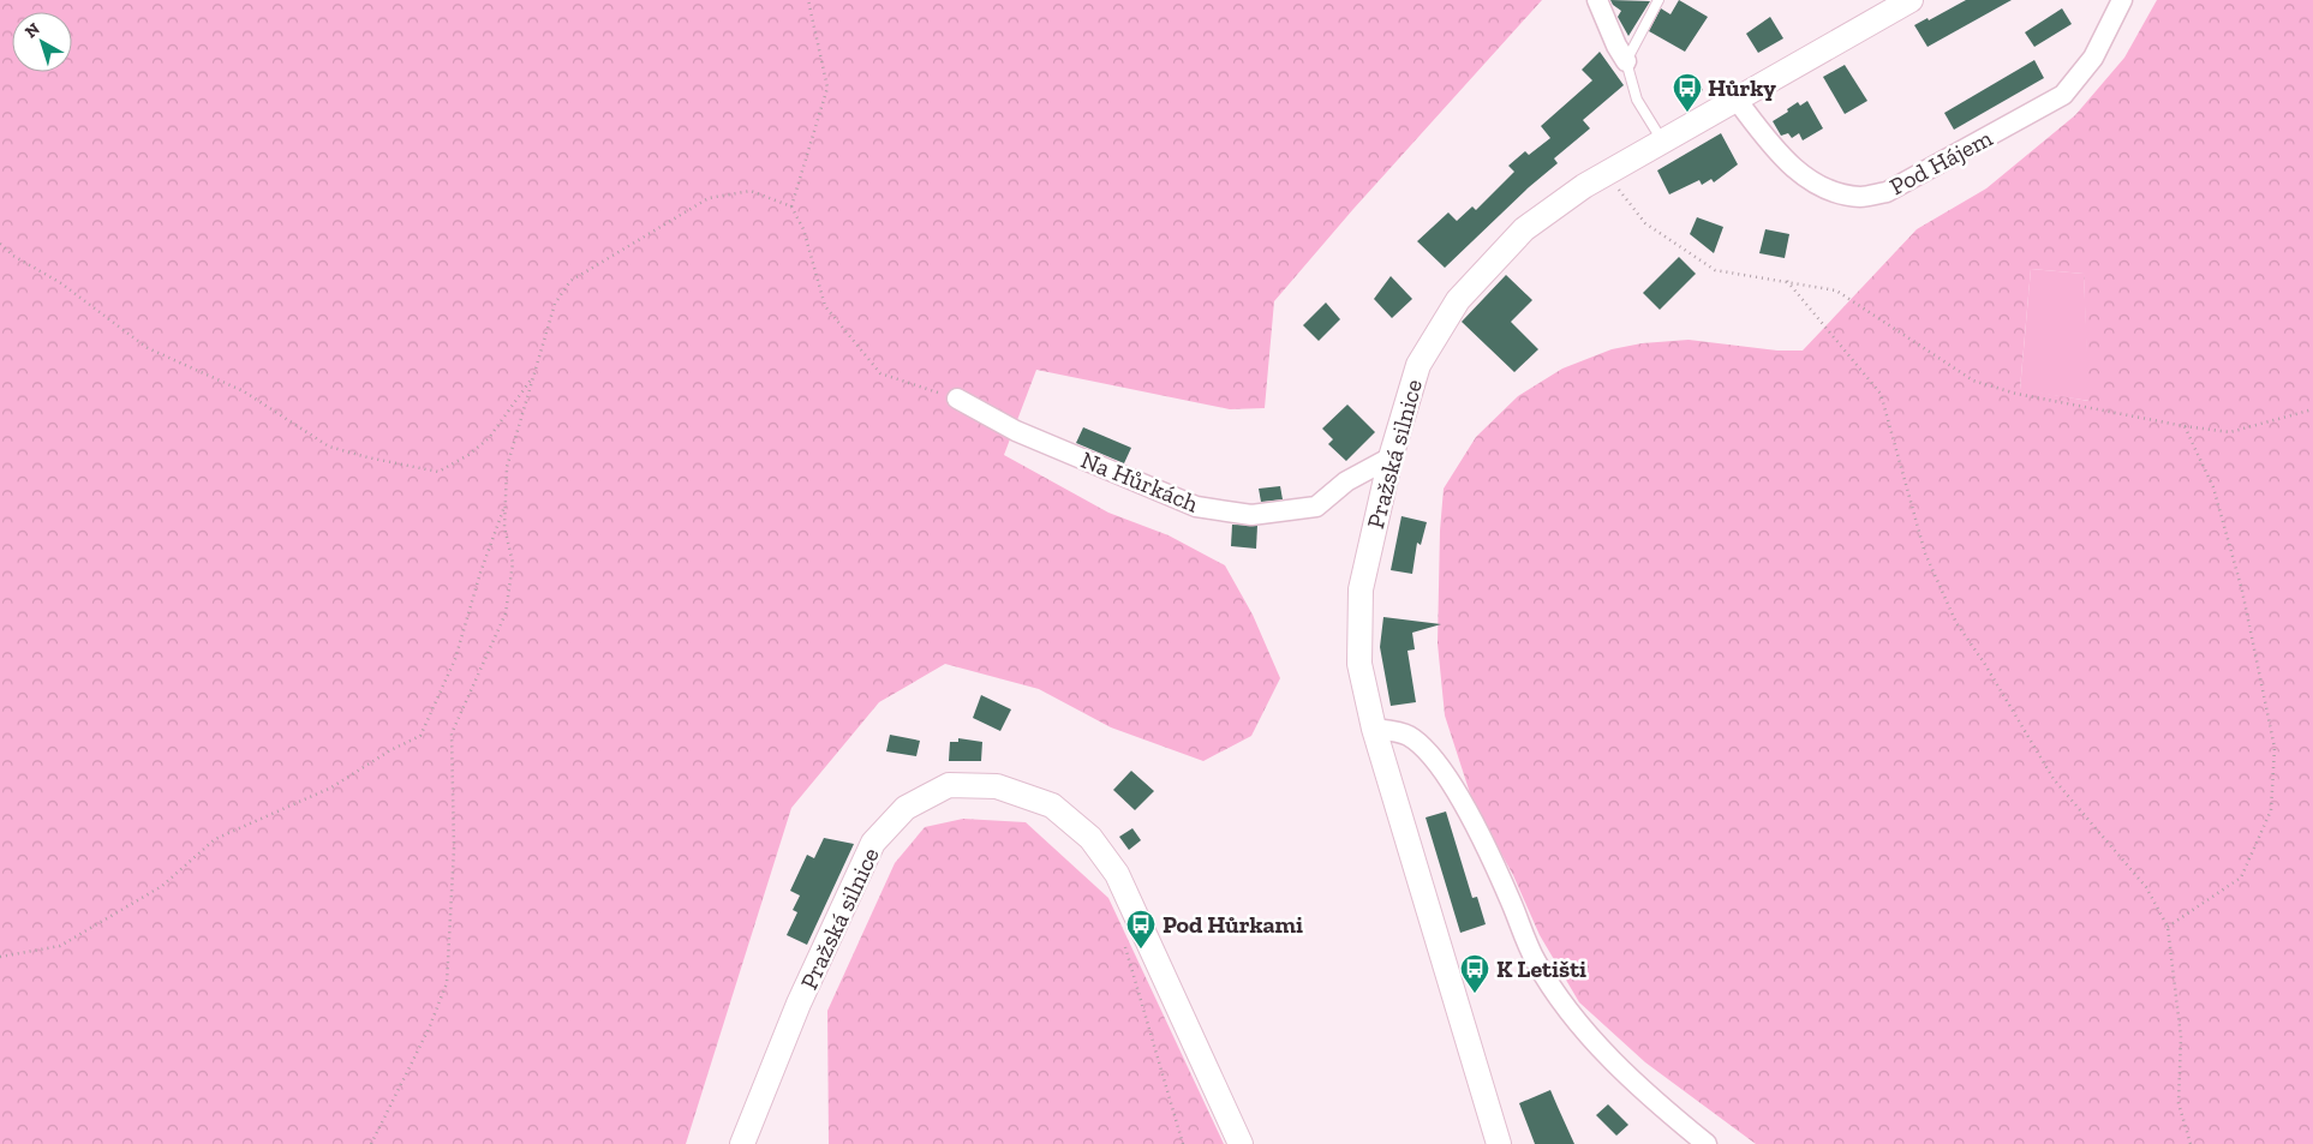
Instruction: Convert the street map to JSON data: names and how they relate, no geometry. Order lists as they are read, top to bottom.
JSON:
{
  "streets": {
    "street": ["Pod Hájem", "Pražská silnice", "Na Hůrkách"]
  },
  "crossings": [
    ["Pod Hájem", "Pražská silnice"],
    ["Pražská silnice", "Na Hůrkách"]
  ],
  "places": {
    "bus stop": ["Hůrky", "Pod Hůrkami", "K Letišti"]
  },
  "north": "top left"
}
